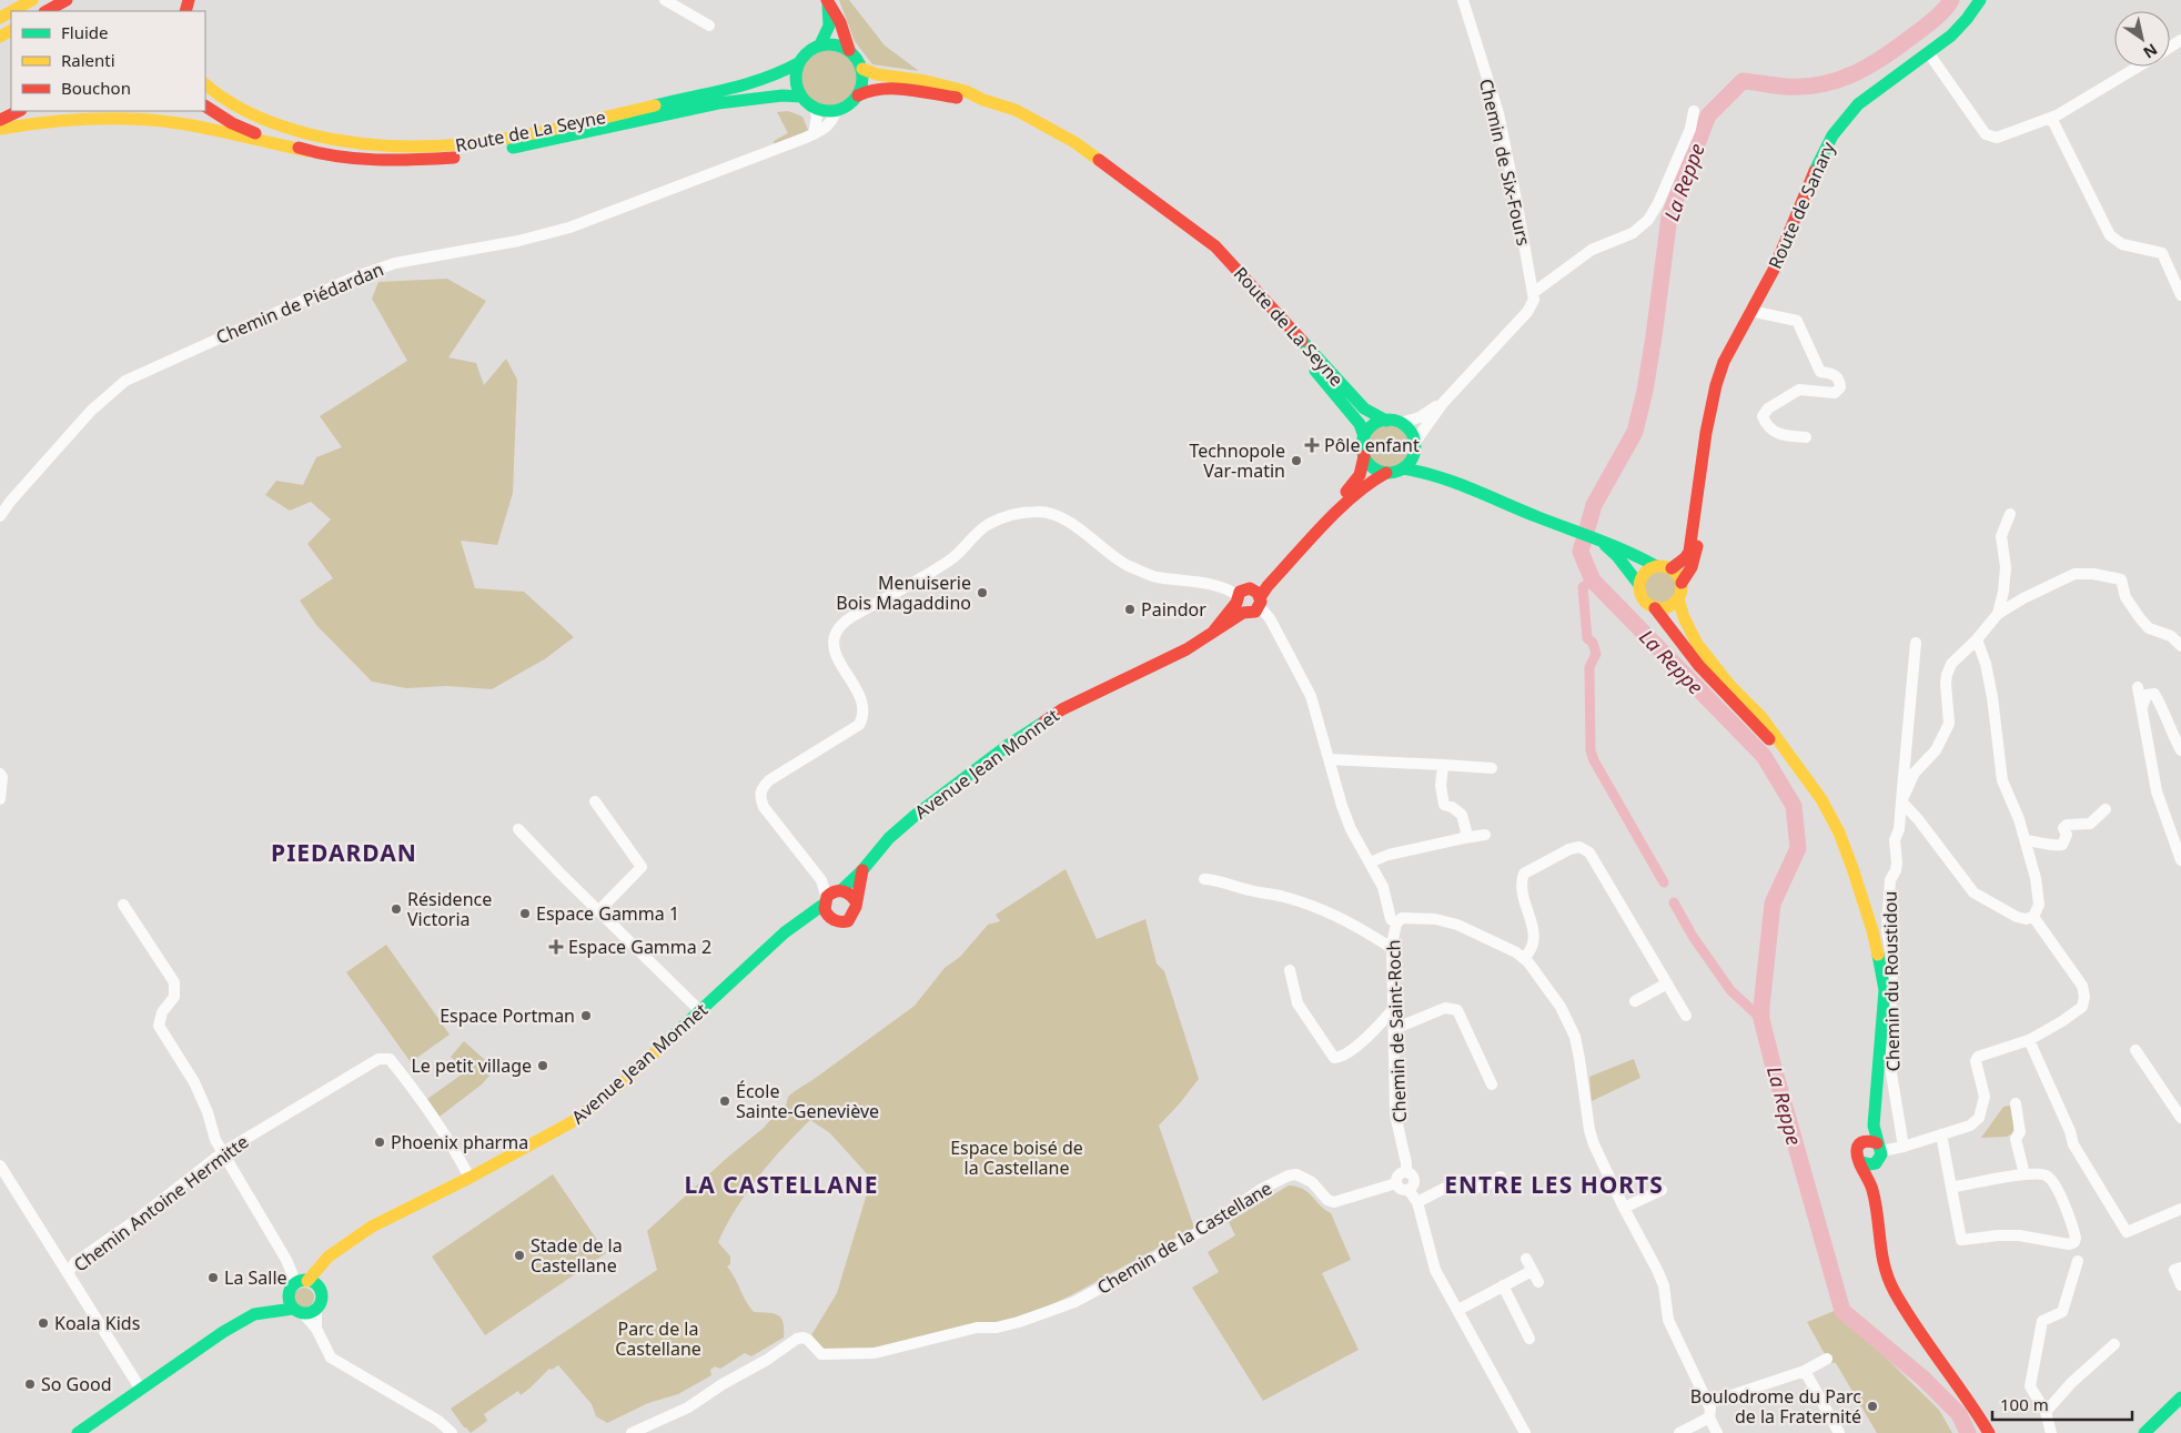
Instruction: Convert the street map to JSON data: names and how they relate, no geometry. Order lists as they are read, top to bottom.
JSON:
{
  "streets": {
    "main road": ["Route de La Seyne", "Route de Sanary", "Avenue Jean Monnet"],
    "street": [
      "Chemin de Six-Fours",
      "Chemin de Piédardan",
      "Chemin du Roustidou",
      "Chemin de Saint-Roch",
      "Chemin Antoine Hermitte",
      "Chemin de la Castellane"
    ]
  },
  "crossings": [
    ["Route de La Seyne", "Chemin de Piédardan"],
    ["Route de La Seyne", "Avenue Jean Monnet"],
    ["Avenue Jean Monnet", "Chemin de Saint-Roch"],
    ["Avenue Jean Monnet", "Chemin Antoine Hermitte"],
    ["Chemin de Saint-Roch", "Chemin de la Castellane"]
  ],
  "districts": ["PIEDARDAN", "LA CASTELLANE", "ENTRE LES HORTS"],
  "water": ["La Reppe"],
  "parks": ["Espace boisé de la Castellane", "Parc de la Castellane"],
  "places": {
    "health": ["Pôle enfant", "Espace Gamma 2"],
    "other": [
      "Technopole Var-matin",
      "Menuiserie Bois Magaddino",
      "Paindor",
      "Résidence Victoria",
      "Espace Gamma 1",
      "Espace Portman",
      "Le petit village",
      "École Sainte-Geneviève",
      "Phoenix pharma",
      "Stade de la Castellane",
      "La Salle",
      "Koala Kids",
      "So Good",
      "Boulodrome du Parc de la Fraternité"
    ]
  },
  "legend": ["Fluide", "Ralenti", "Bouchon"],
  "scale_bar": "100 m",
  "north": "bottom right"
}
